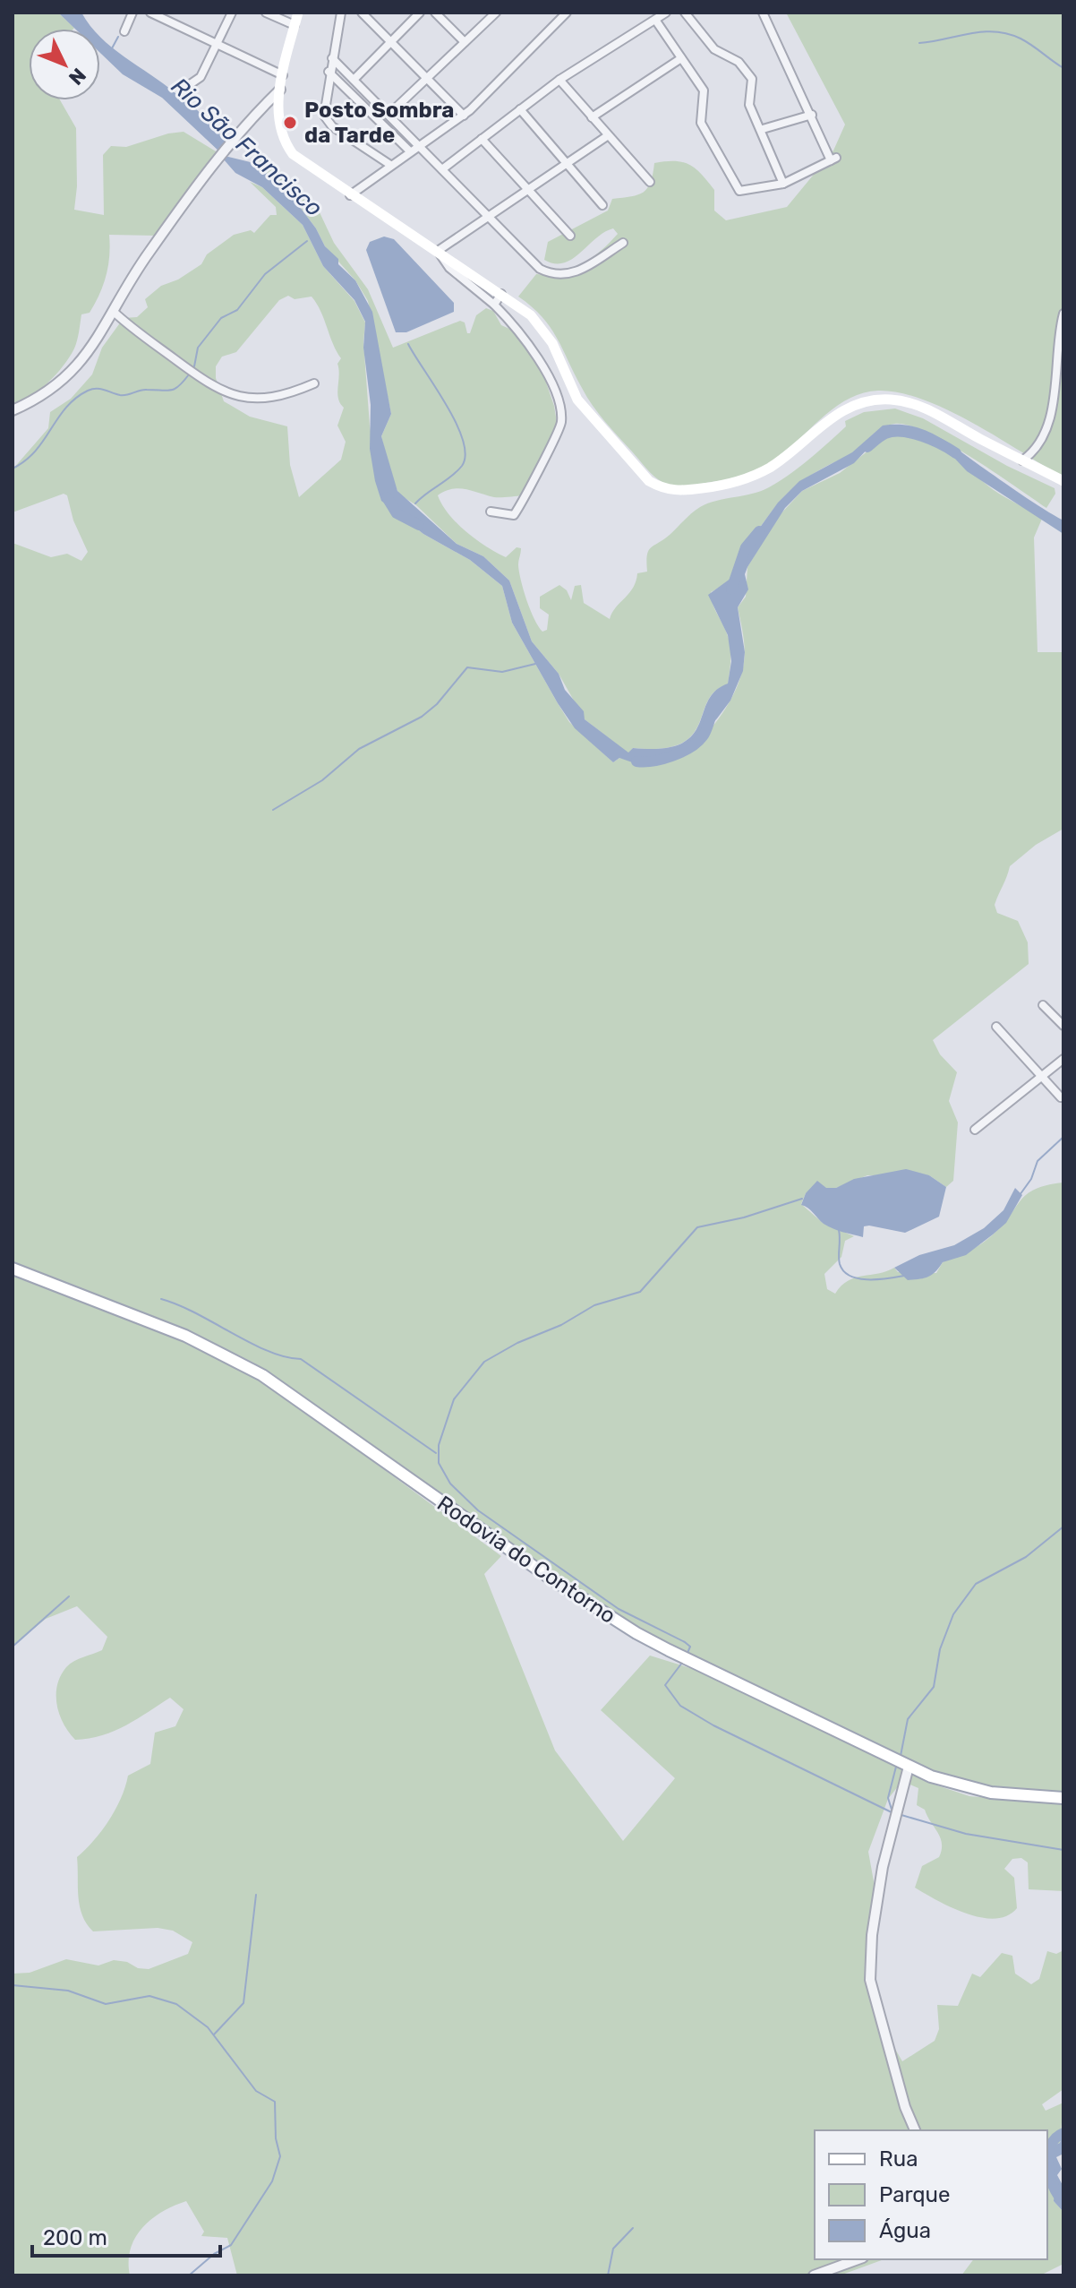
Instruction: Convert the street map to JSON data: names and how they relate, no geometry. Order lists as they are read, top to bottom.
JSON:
{
  "streets": {
    "main road": ["Rodovia do Contorno"]
  },
  "water": ["Rio São Francisco"],
  "places": ["Posto Sombra da Tarde"],
  "legend": ["Rua", "Parque", "Água"],
  "scale_bar": "200 m",
  "north": "bottom right"
}
